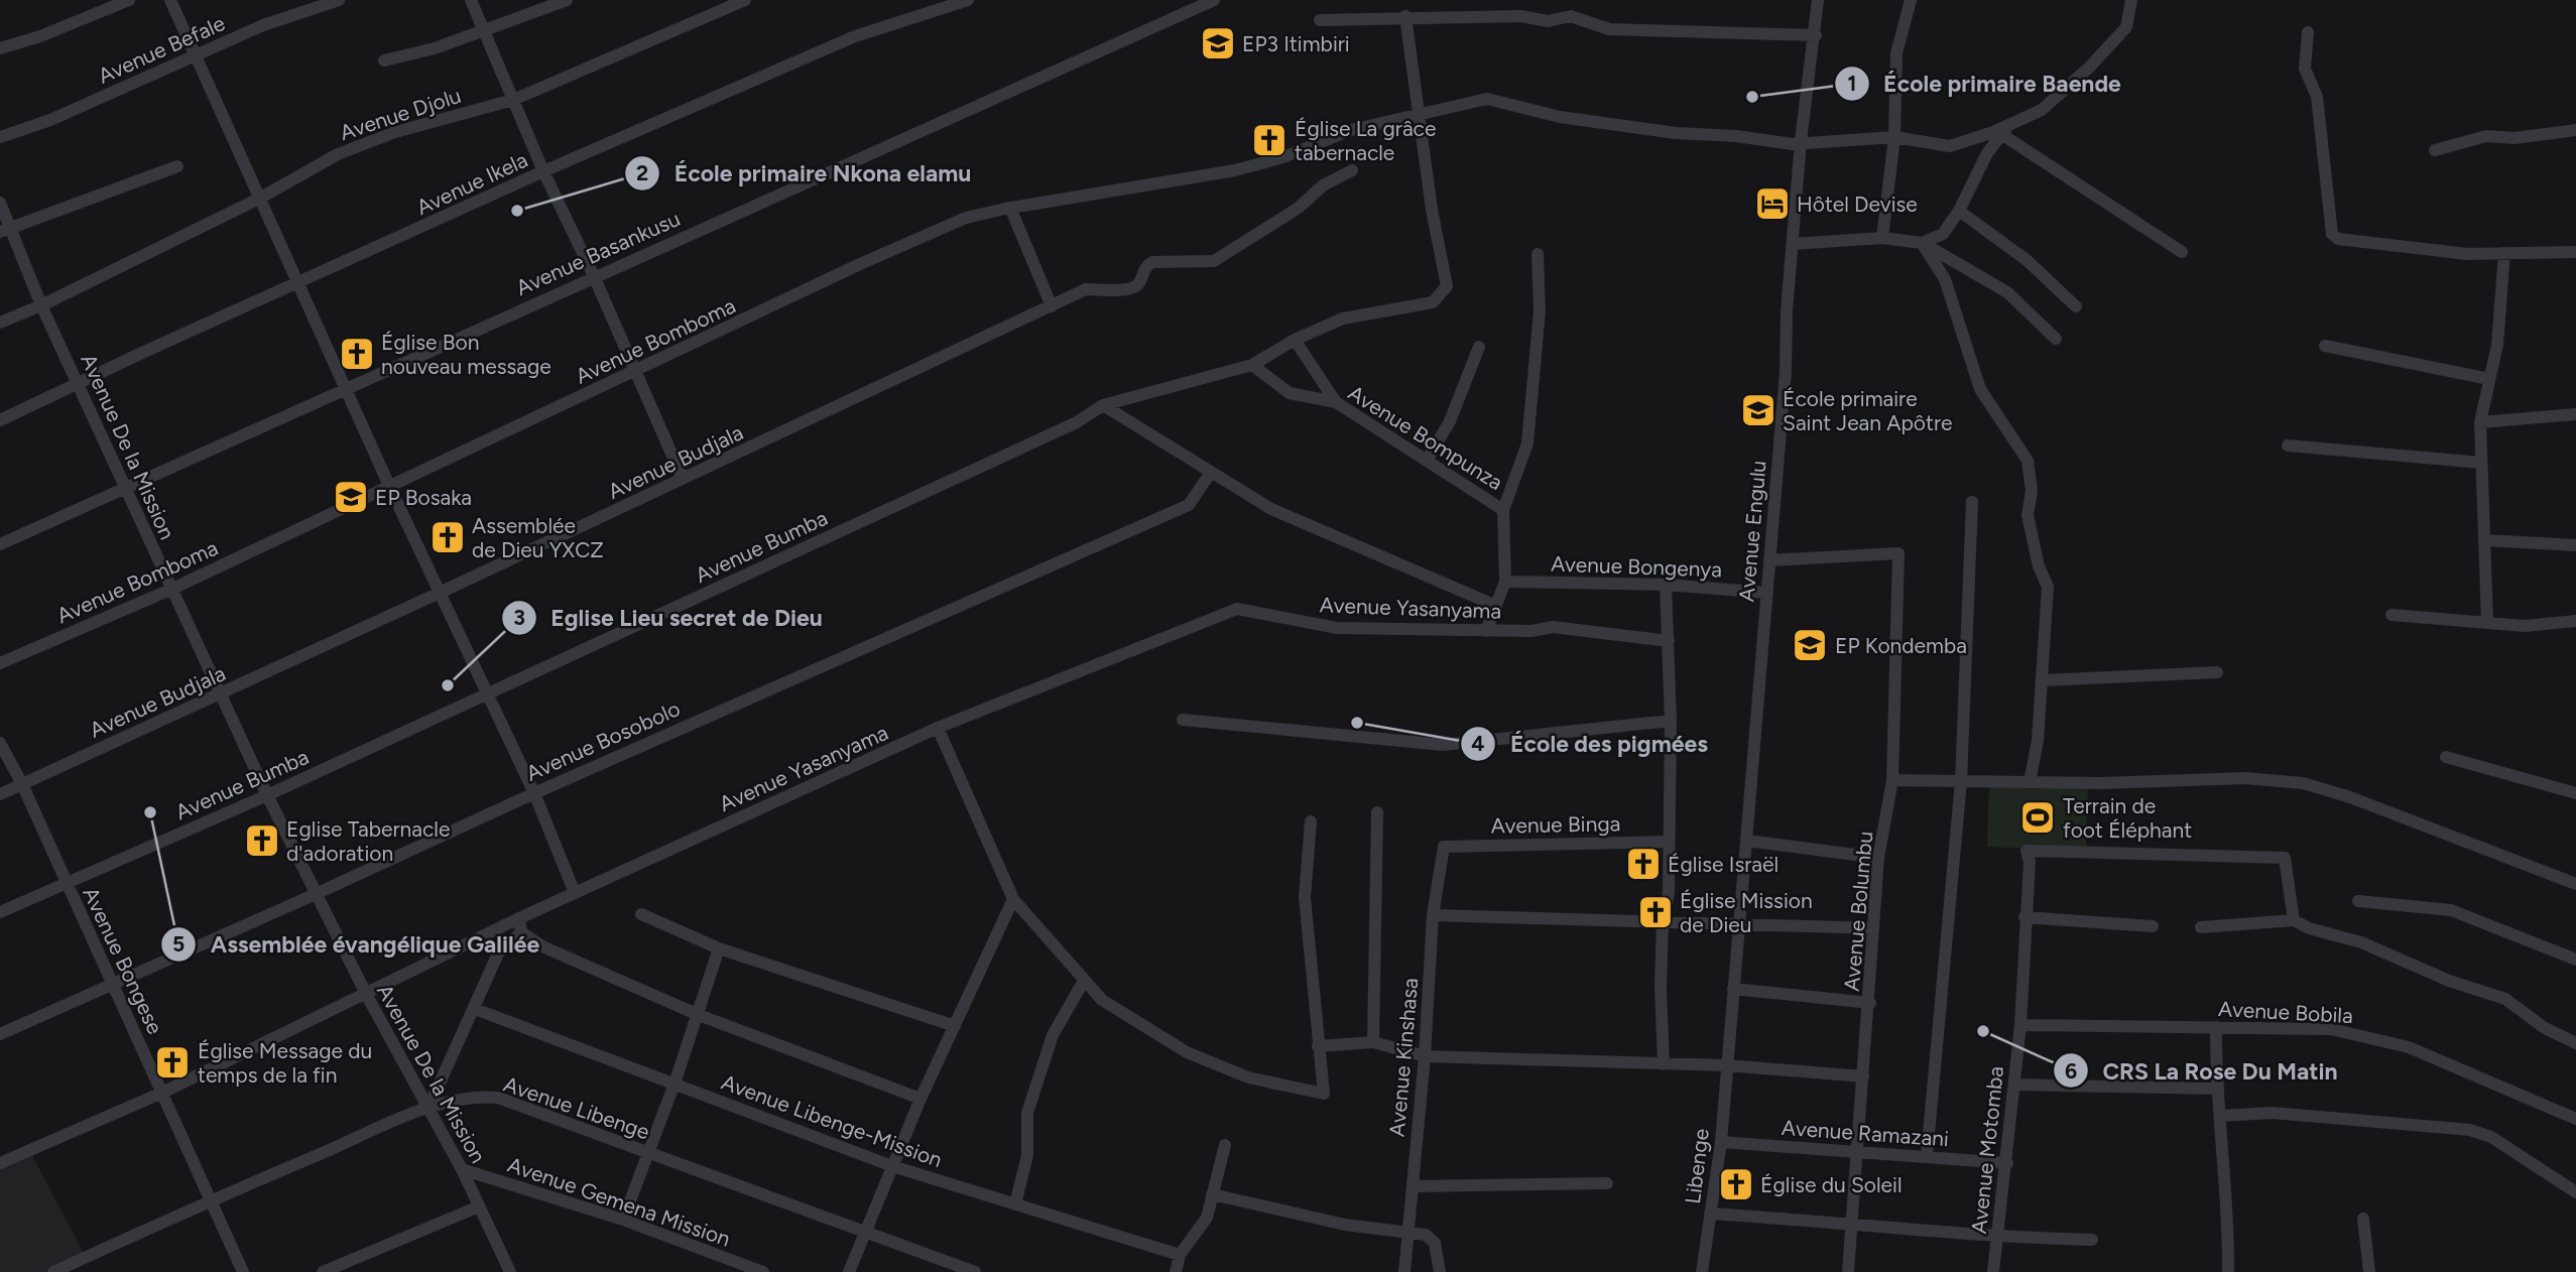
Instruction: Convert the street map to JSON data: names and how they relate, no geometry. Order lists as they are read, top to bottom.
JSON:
{
  "streets": {
    "street": [
      "Avenue Befale",
      "Avenue Djolu",
      "Avenue Ikela",
      "Avenue Basankusu",
      "Avenue Bomboma",
      "Avenue Bompunza",
      "Avenue De la Mission",
      "Avenue Budjala",
      "Avenue Engulu",
      "Avenue Bumba",
      "Avenue Bongenya",
      "Avenue Yasanyama",
      "Avenue Bosobolo",
      "Avenue Binga",
      "Avenue Bolumbu",
      "Avenue Bongese",
      "Avenue Bobila",
      "Avenue Kinshasa",
      "Avenue Libenge",
      "Avenue Libenge-Mission",
      "Avenue Ramazani",
      "Avenue Motomba",
      "Libenge",
      "Avenue Gemena Mission"
    ]
  },
  "crossings": [
    ["Avenue Djolu", "Avenue De la Mission"],
    ["Avenue Ikela", "Avenue De la Mission"],
    ["Avenue Basankusu", "Avenue De la Mission"],
    ["Avenue Bomboma", "Avenue De la Mission"],
    ["Avenue Bomboma", "Avenue Engulu"],
    ["Avenue Bomboma", "Avenue Bumba"],
    ["Avenue Bompunza", "Avenue Bumba"],
    ["Avenue De la Mission", "Avenue Budjala"],
    ["Avenue De la Mission", "Avenue Bumba"],
    ["Avenue De la Mission", "Avenue Yasanyama"],
    ["Avenue De la Mission", "Avenue Bosobolo"],
    ["Avenue De la Mission", "Avenue Libenge"],
    ["Avenue De la Mission", "Avenue Gemena Mission"],
    ["Avenue Budjala", "Avenue Bongese"],
    ["Avenue Engulu", "Avenue Bongenya"],
    ["Avenue Engulu", "Avenue Bolumbu"],
    ["Avenue Engulu", "Libenge"],
    ["Avenue Bumba", "Avenue Bongese"],
    ["Avenue Yasanyama", "Avenue Bongese"],
    ["Avenue Bosobolo", "Avenue Bongese"],
    ["Avenue Binga", "Avenue Kinshasa"],
    ["Avenue Bolumbu", "Avenue Ramazani"],
    ["Avenue Bongese", "Avenue Libenge"],
    ["Avenue Bobila", "Avenue Motomba"],
    ["Avenue Ramazani", "Avenue Motomba"],
    ["Avenue Ramazani", "Libenge"]
  ],
  "places": {
    "school or university": [
      "EP3 Itimbiri",
      "École primaire Saint Jean Apôtre",
      "EP Bosaka",
      "EP Kondemba"
    ],
    "other": [
      "École primaire Baende",
      "École primaire Nkona elamu",
      "Eglise Lieu secret de Dieu",
      "École des pigmées",
      "Assemblée évangélique Galilée",
      "CRS La Rose Du Matin"
    ],
    "church": [
      "Église La grâce tabernacle",
      "Église Bon nouveau message",
      "Assemblée de Dieu YXCZ",
      "Eglise Tabernacle d'adoration",
      "Église Israël",
      "Église Mission de Dieu",
      "Église Message du temps de la fin",
      "Église du Soleil"
    ],
    "hotel": ["Hôtel Devise"],
    "sports": ["Terrain de foot Éléphant"]
  }
}
